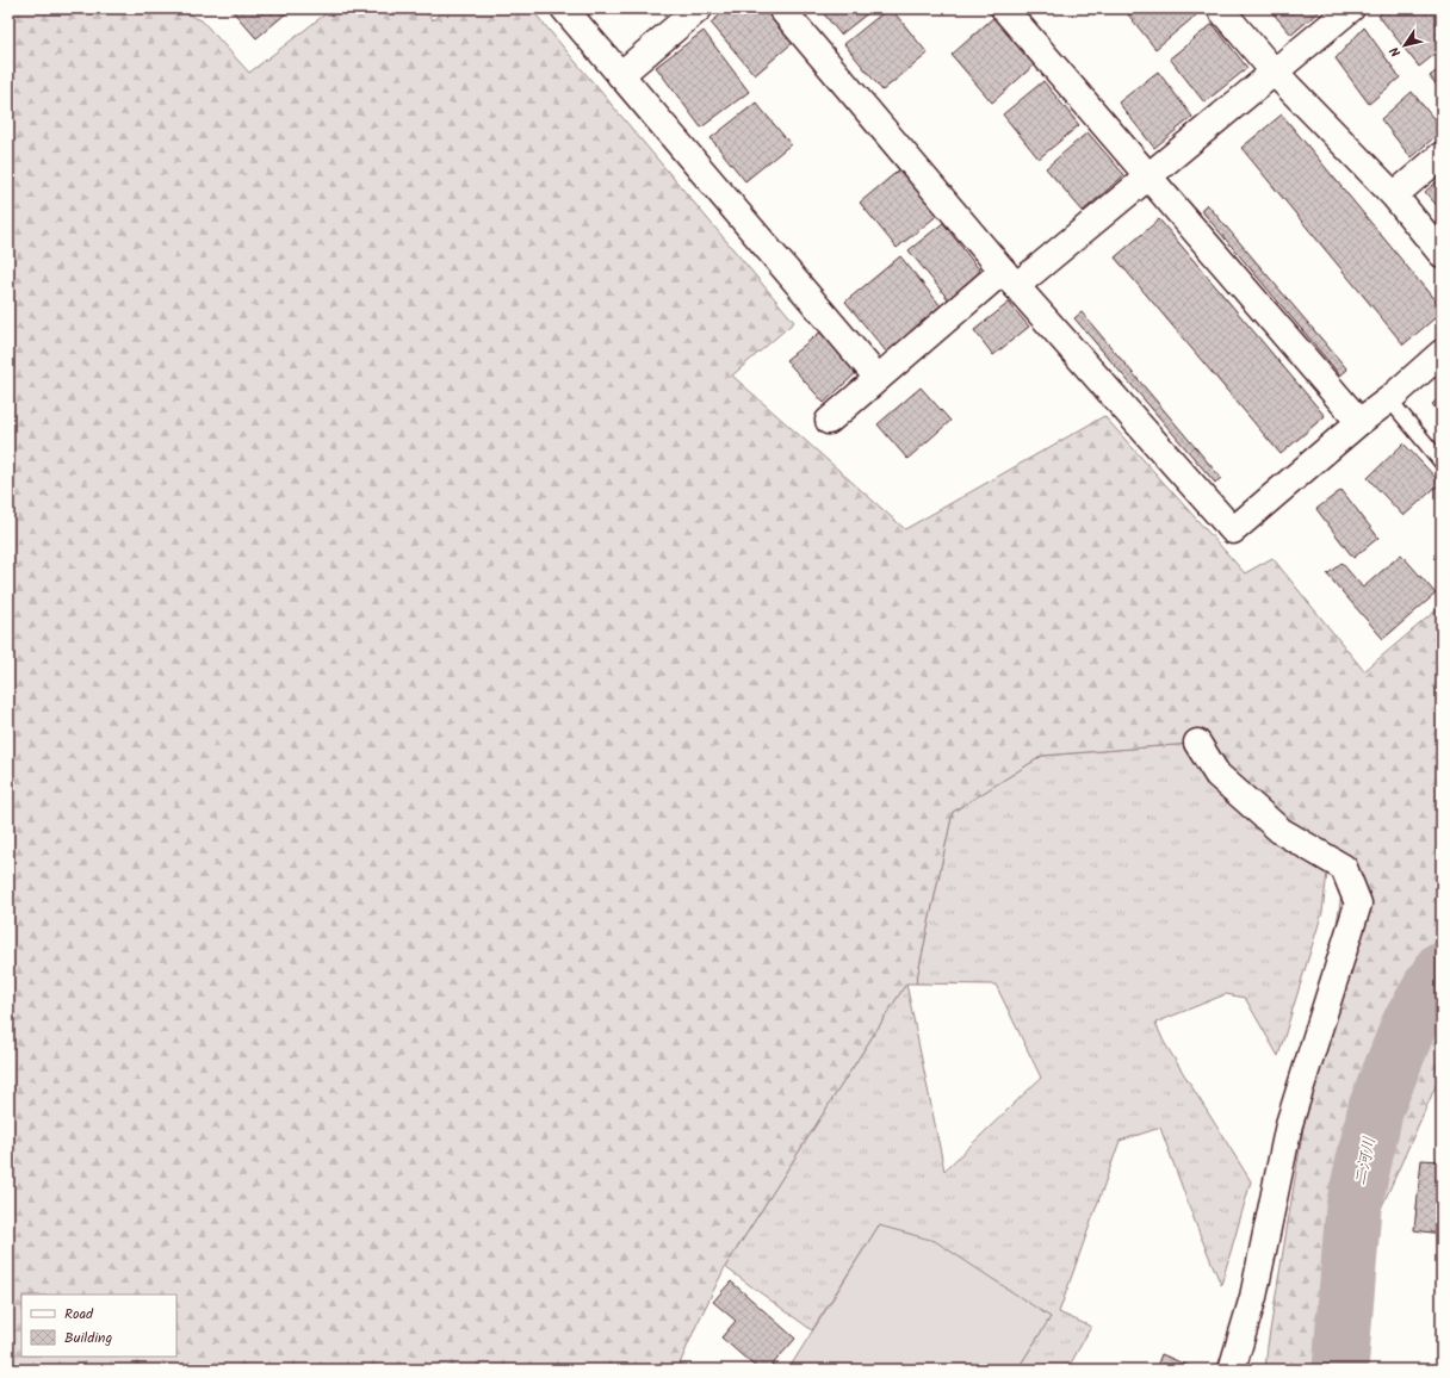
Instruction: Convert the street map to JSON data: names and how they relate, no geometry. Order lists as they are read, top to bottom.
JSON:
{
  "water": ["二河川"],
  "legend": ["Road", "Building"],
  "north": "bottom left"
}
